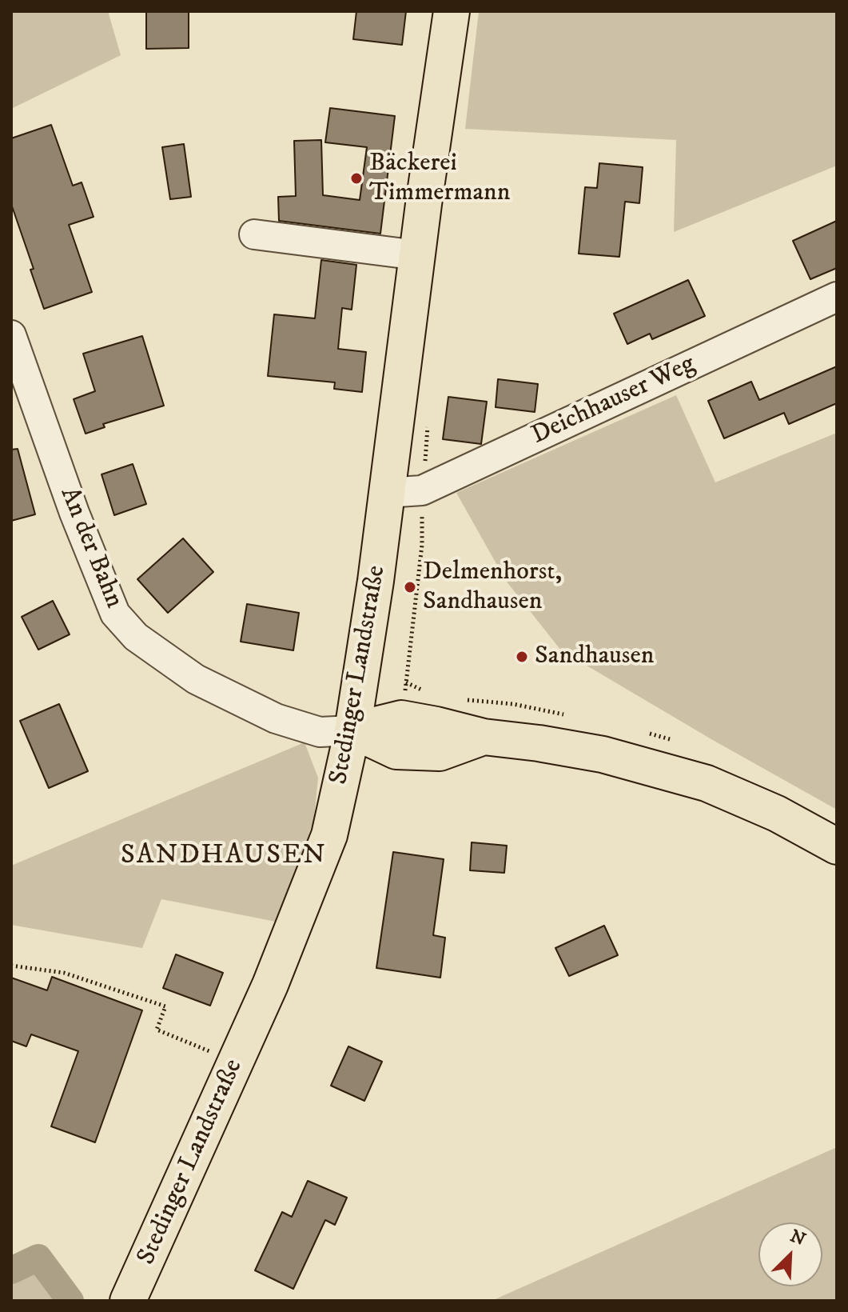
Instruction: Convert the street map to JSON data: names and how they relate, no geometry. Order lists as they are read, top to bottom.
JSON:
{
  "streets": {
    "main road": ["Stedinger Landstraße"],
    "street": ["Deichhauser Weg", "An der Bahn"]
  },
  "crossings": [
    ["Deichhauser Weg", "Stedinger Landstraße"],
    ["An der Bahn", "Stedinger Landstraße"]
  ],
  "districts": ["SANDHAUSEN"],
  "places": ["Bäckerei Timmermann", "Delmenhorst, Sandhausen", "Sandhausen"],
  "north": "top right"
}
